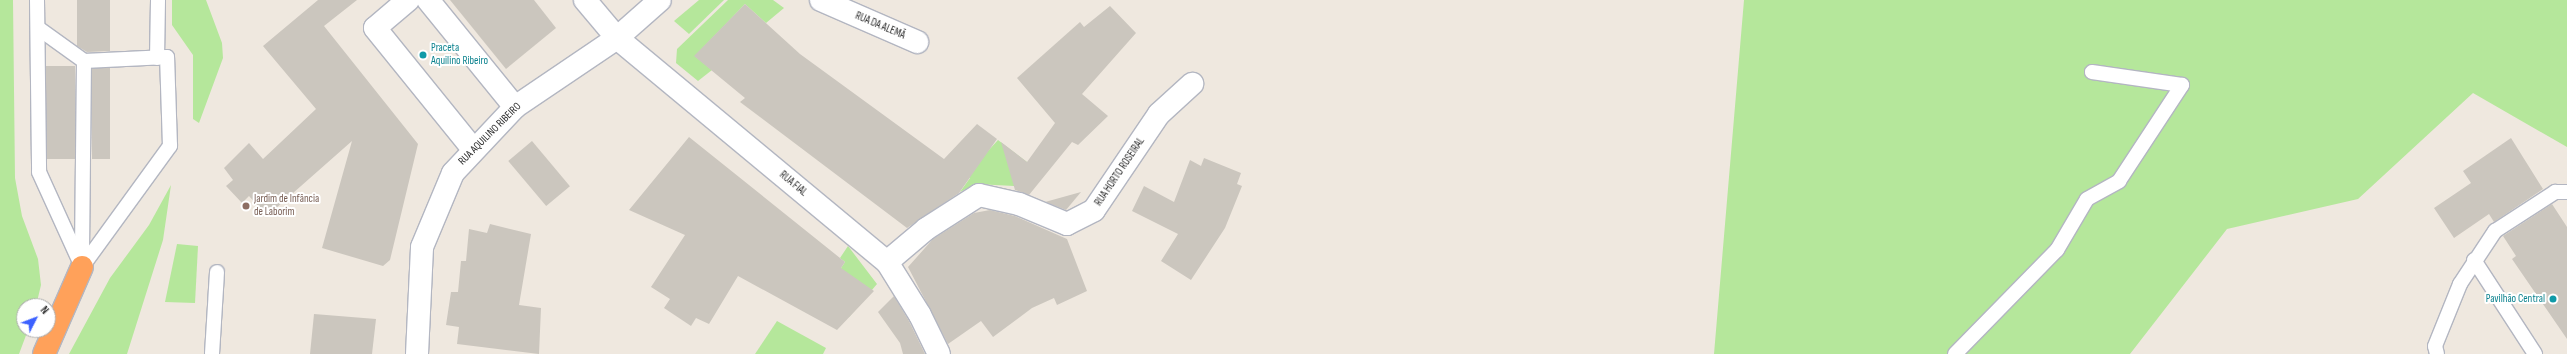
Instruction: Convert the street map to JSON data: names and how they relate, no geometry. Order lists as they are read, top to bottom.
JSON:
{
  "streets": {
    "street": [
      "RUA DA ALEMÃ",
      "RUA AQUILINO RIBEIRO",
      "RUA HORTO ROSEIRAL",
      "RUA FIAL"
    ]
  },
  "crossings": [
    ["RUA AQUILINO RIBEIRO", "RUA FIAL"],
    ["RUA HORTO ROSEIRAL", "RUA FIAL"]
  ],
  "places": ["Praceta Aquilino Ribeiro", "Jardim de Infância de Laborim", "Pavilhão Central"],
  "north": "top right"
}
